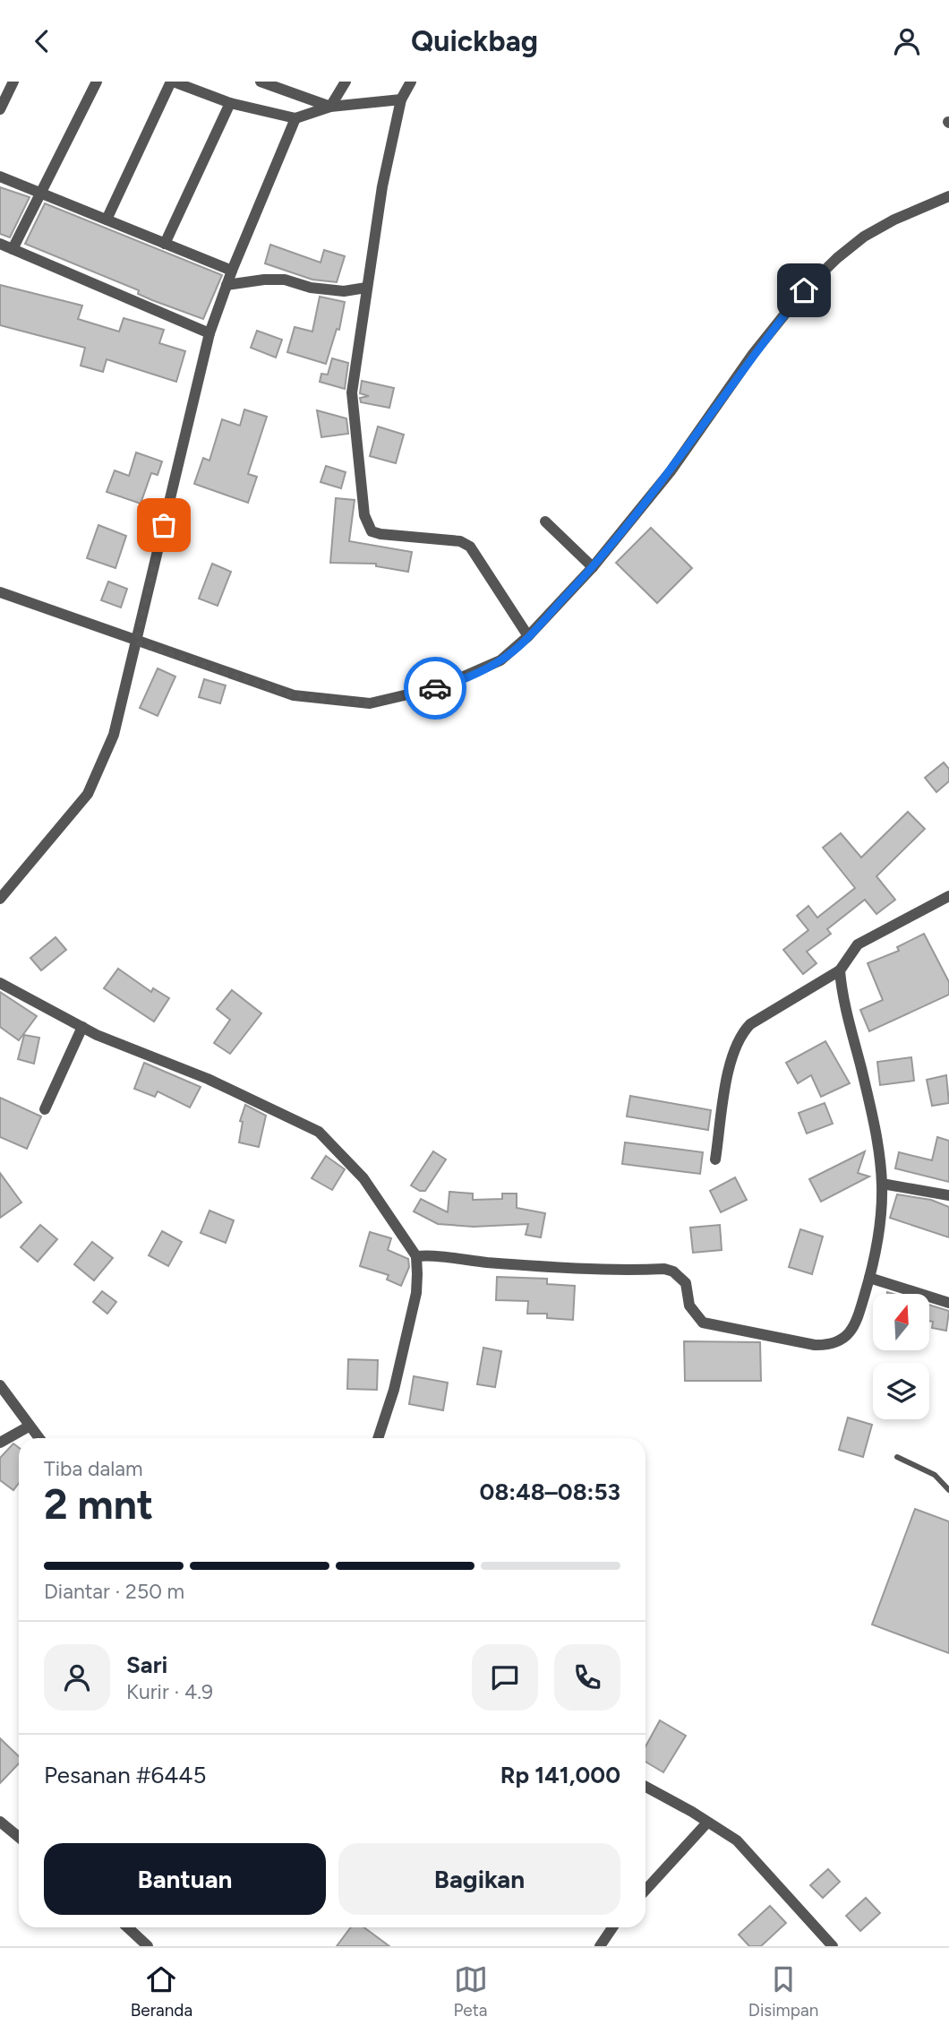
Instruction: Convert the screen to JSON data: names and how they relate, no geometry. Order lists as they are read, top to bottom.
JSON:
{
  "north": "top",
  "page": {
    "header": "Quickbag",
    "heading": ["2 mnt", "Tiba dalam", "08:48–08:53"],
    "panel": [
      "Sari",
      "Kurir · 4.9",
      "Pesanan #6445",
      "Rp 141,000"
    ],
    "bar": "Diantar · 250 m",
    "buttons": ["Bantuan", "Bagikan"],
    "tabs": ["Beranda", "Peta", "Disimpan"]
  }
}
